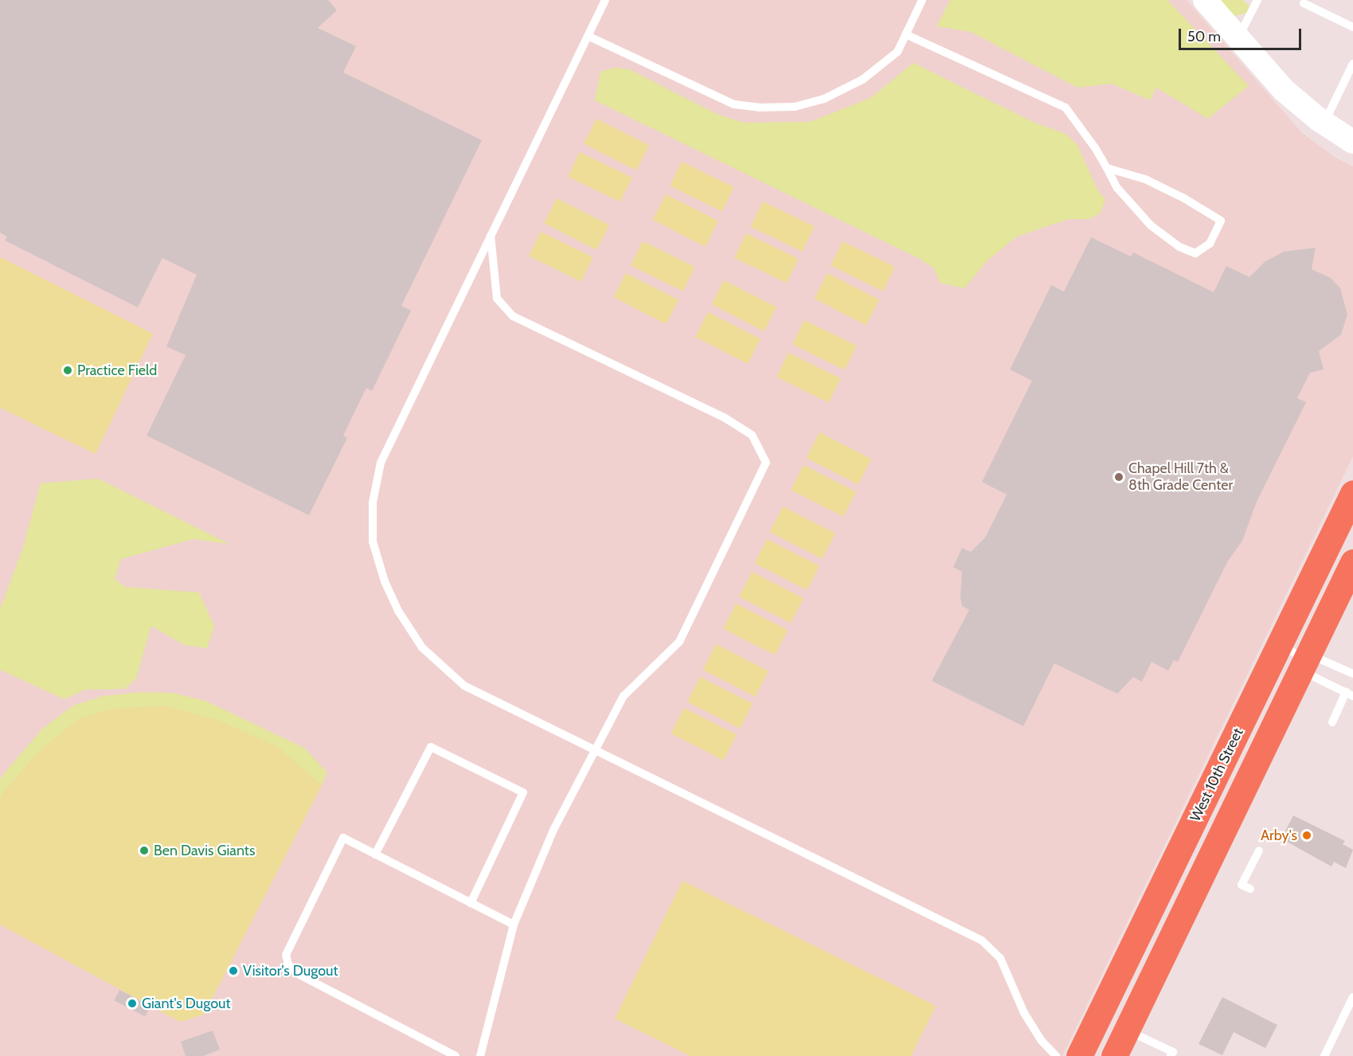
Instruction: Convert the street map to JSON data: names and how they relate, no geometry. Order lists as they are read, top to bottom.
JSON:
{
  "streets": {
    "main road": ["West 10th Street"]
  },
  "places": [
    "Practice Field",
    "Chapel Hill 7th & 8th Grade Center",
    "Arby's",
    "Ben Davis Giants",
    "Visitor's Dugout",
    "Giant's Dugout"
  ],
  "scale_bar": "50 m"
}
